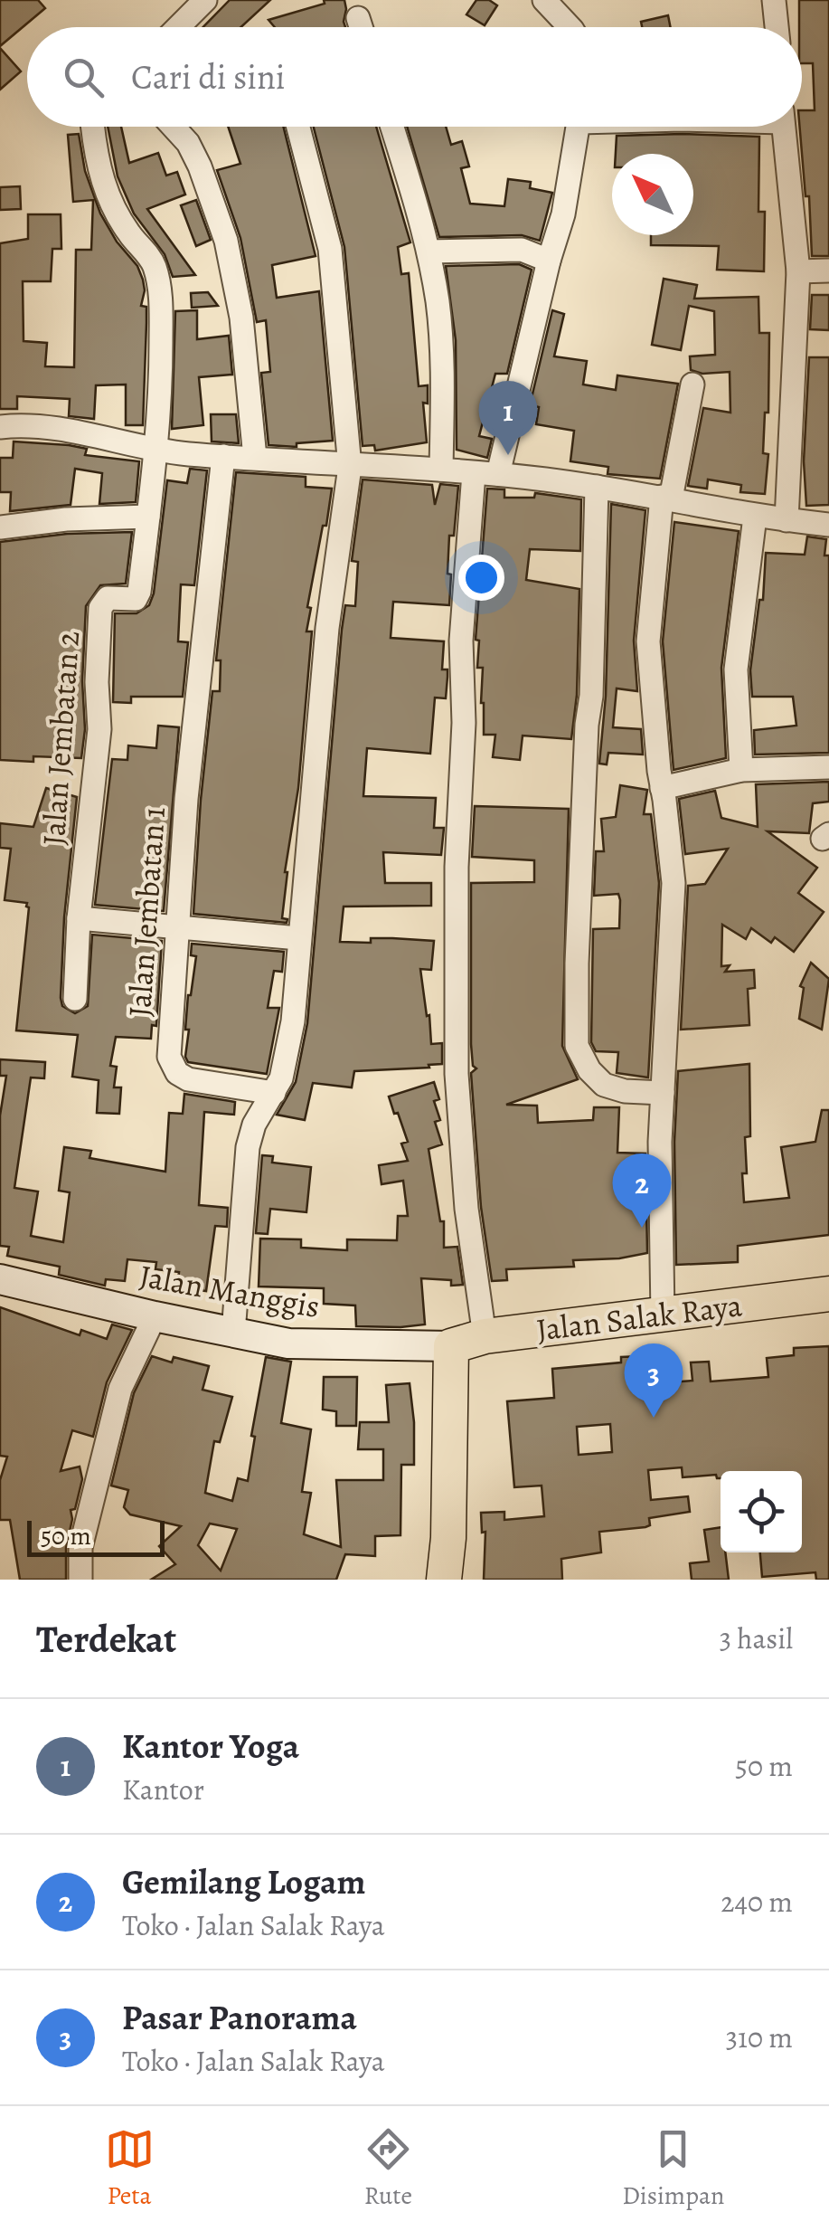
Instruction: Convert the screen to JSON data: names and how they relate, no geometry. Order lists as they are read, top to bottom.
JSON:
{
  "streets": {
    "main road": ["Jalan Salak Raya"],
    "street": ["Jalan Jembatan 2", "Jalan Jembatan 1", "Jalan Manggis"]
  },
  "crossings": [
    ["Jalan Manggis", "Jalan Salak Raya"]
  ],
  "scale_bar": "50 m",
  "north": "top left",
  "page": {
    "search": "Cari di sini",
    "pins": ["1", "2", "3"],
    "scale": "50 m",
    "heading": ["Terdekat", "3 hasil"],
    "list": [
      {
        "mark": "1",
        "name": "Kantor Yoga",
        "note": "Kantor",
        "value": "50 m"
      },
      {
        "mark": "2",
        "name": "Gemilang Logam",
        "note": "Toko · Jalan Salak Raya",
        "value": "240 m"
      },
      {
        "mark": "3",
        "name": "Pasar Panorama",
        "note": "Toko · Jalan Salak Raya",
        "value": "310 m"
      }
    ],
    "nav": ["Peta", "Rute", "Disimpan"]
  }
}
